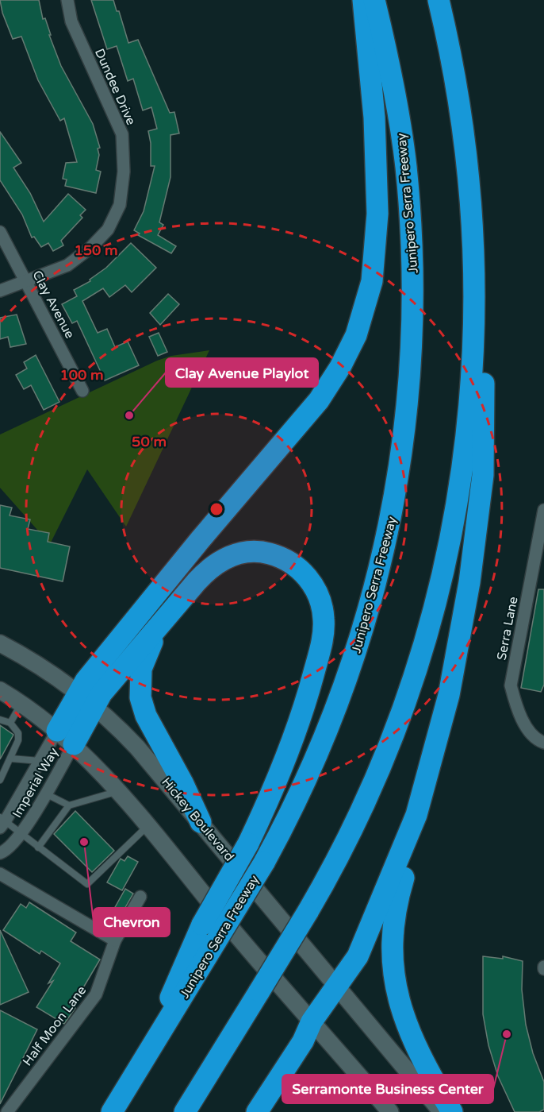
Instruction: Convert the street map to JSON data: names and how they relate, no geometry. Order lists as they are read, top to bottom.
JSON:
{
  "streets": {
    "highway": ["Junipero Serra Freeway"],
    "main road": ["Hickey Boulevard"],
    "street": [
      "Dundee Drive",
      "Clay Avenue",
      "Serra Lane",
      "Imperial Way",
      "Half Moon Lane"
    ]
  },
  "crossings": [
    ["Dundee Drive", "Clay Avenue"]
  ],
  "places": ["Clay Avenue Playlot", "Chevron", "Serramonte Business Center"],
  "rings": ["150 m", "100 m", "50 m"]
}
